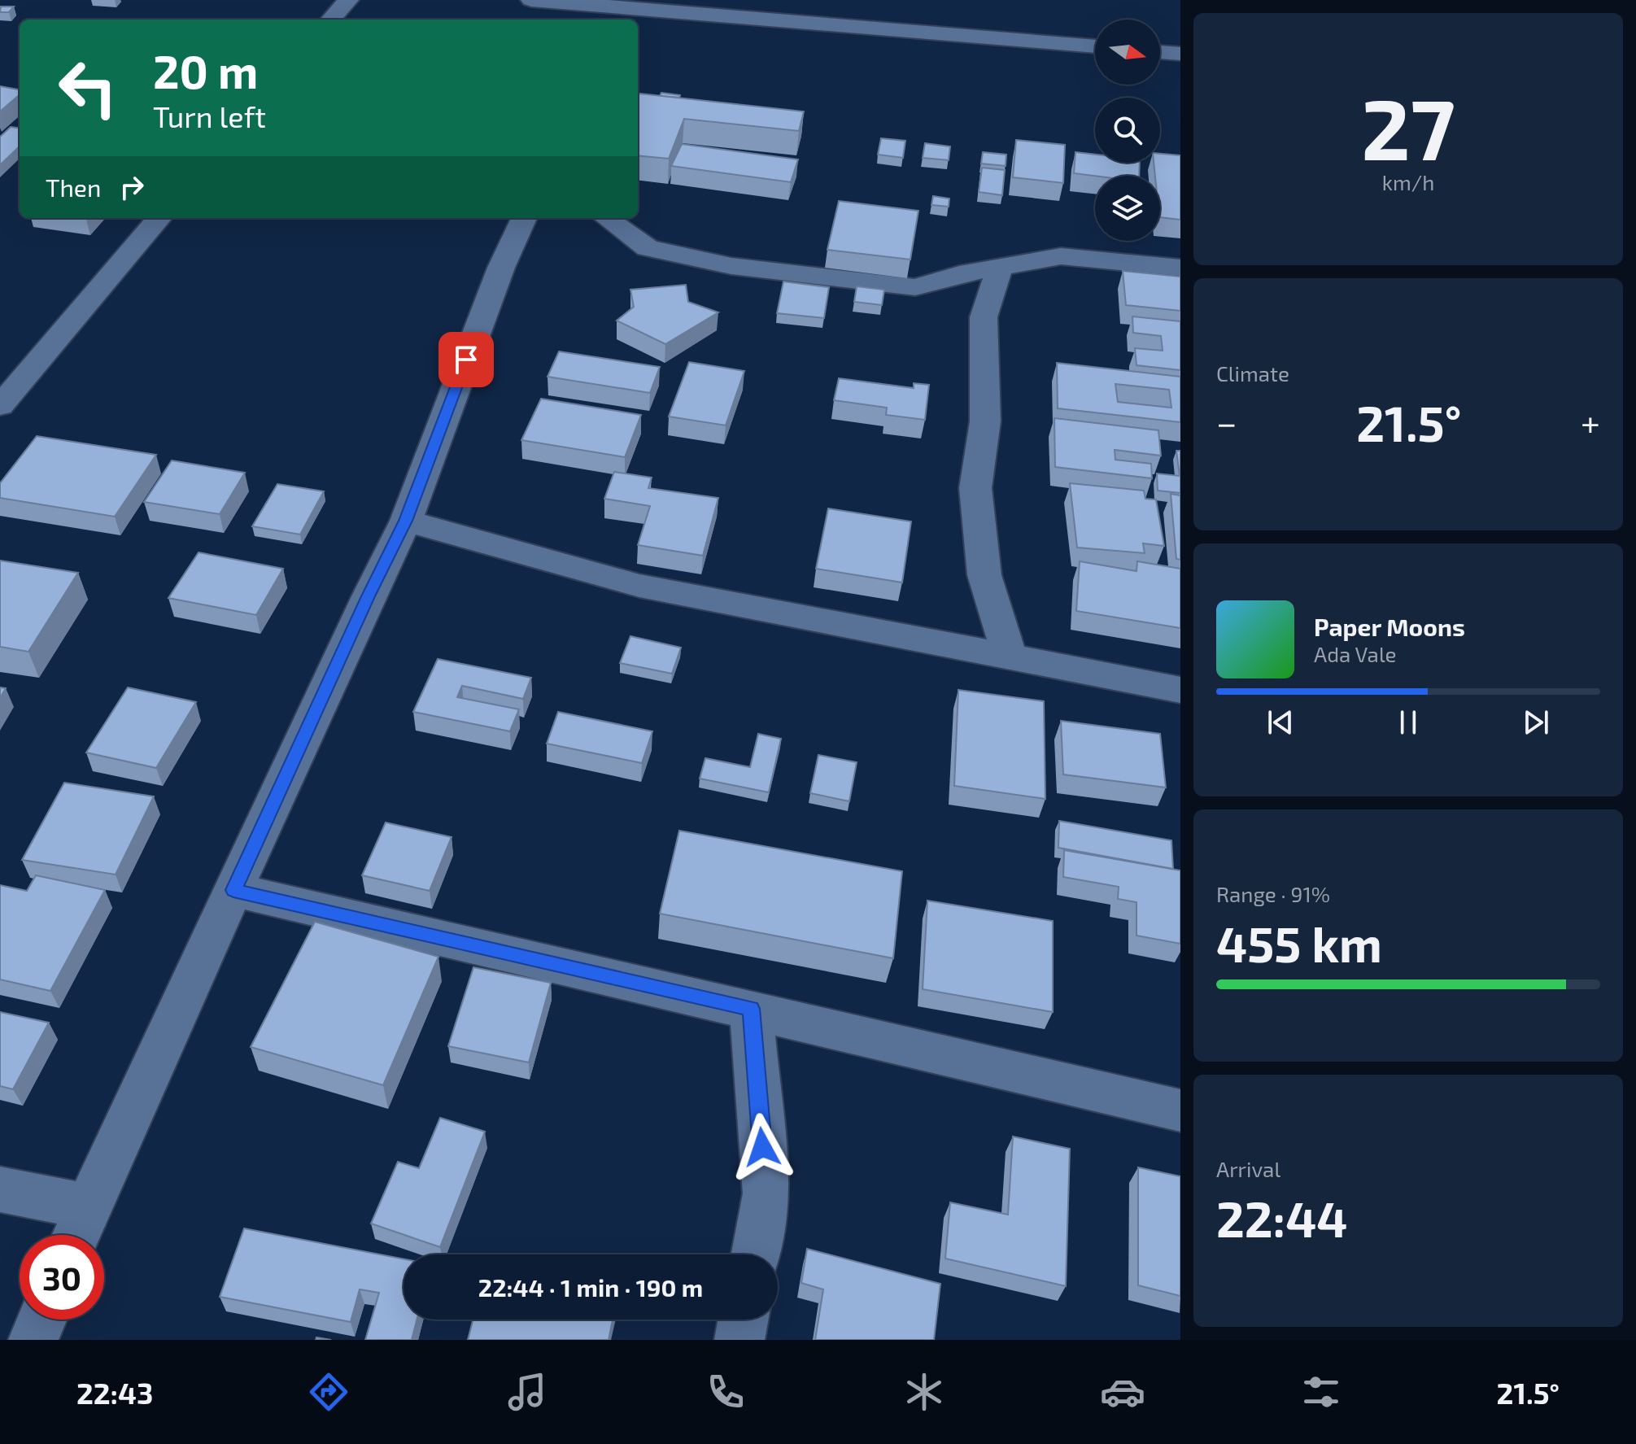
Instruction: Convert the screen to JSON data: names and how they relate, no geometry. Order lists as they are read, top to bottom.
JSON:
{
  "north": "right",
  "page": {
    "tile": [
      ["27", "km/h"],
      "Climate",
      ["Range · 91%", "455 km"],
      ["Arrival", "22:44"]
    ],
    "turn": ["20 m", "Turn left"],
    "then": "Then",
    "heat": ["−", "21.5°", "+"],
    "song": ["Paper Moons", "Ada Vale"],
    "limit": "30",
    "trip": "22:44 · 1 min · 190 m",
    "tabs": ["22:43", "21.5°"]
  }
}
